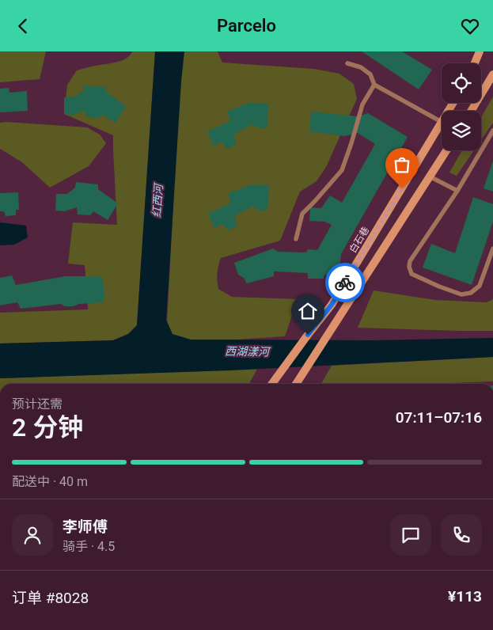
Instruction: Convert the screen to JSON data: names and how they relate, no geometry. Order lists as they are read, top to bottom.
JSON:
{
  "streets": {
    "main road": ["白石巷"]
  },
  "water": ["红西河", "西湖漾河"],
  "page": {
    "header": "Parcelo",
    "heading": ["2 分钟", "预计还需", "07:11–07:16"],
    "panel": [
      "李师傅",
      "骑手 · 4.5",
      "订单 #8028",
      "¥113"
    ],
    "bar": "配送中 · 40 m"
  }
}
